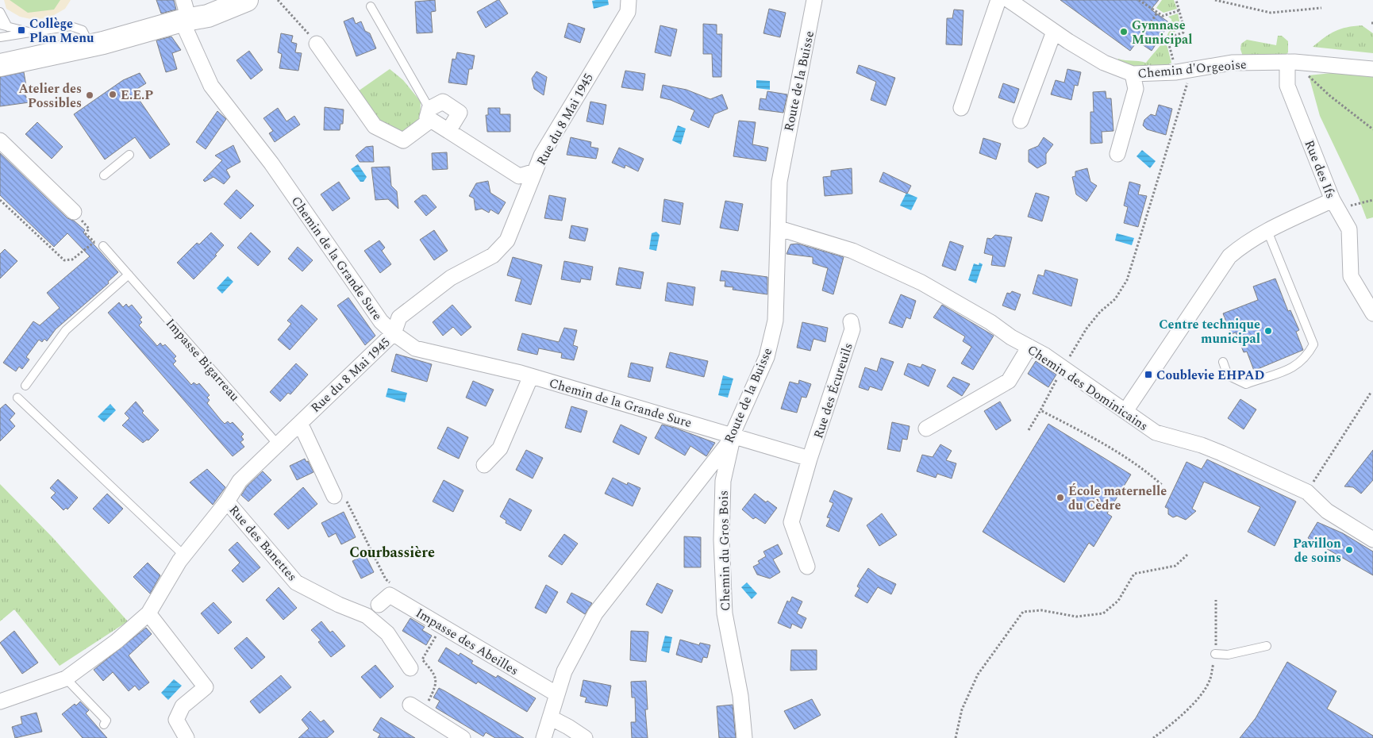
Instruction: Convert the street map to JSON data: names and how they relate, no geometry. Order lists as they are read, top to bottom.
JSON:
{
  "streets": {
    "street": [
      "Chemin d'Orgeoise",
      "Route de la Buisse",
      "Rue du 8 Mai 1945",
      "Rue des Ifs",
      "Chemin de la Grande Sure",
      "Chemin des Dominicains",
      "Rue des Écureuils",
      "Rue des Banettes",
      "Chemin du Gros Bois",
      "Impasse des Abeilles"
    ],
    "lane": ["Impasse Bigarreau"]
  },
  "crossings": [
    ["Chemin d'Orgeoise", "Rue des Ifs"],
    ["Route de la Buisse", "Chemin de la Grande Sure"],
    ["Route de la Buisse", "Chemin des Dominicains"],
    ["Route de la Buisse", "Chemin du Gros Bois"],
    ["Route de la Buisse", "Impasse des Abeilles"],
    ["Rue du 8 Mai 1945", "Chemin de la Grande Sure"],
    ["Rue du 8 Mai 1945", "Impasse Bigarreau"],
    ["Rue du 8 Mai 1945", "Rue des Banettes"],
    ["Chemin de la Grande Sure", "Chemin du Gros Bois"]
  ],
  "districts": ["Courbassière"],
  "places": {
    "transit": ["Collège Plan Menu", "Coublevie EHPAD"],
    "other": [
      "Gymnase Municipal",
      "E.E.P",
      "Atelier des Possibles",
      "Centre technique municipal",
      "École maternelle du Cèdre",
      "Pavillon de soins"
    ]
  }
}
